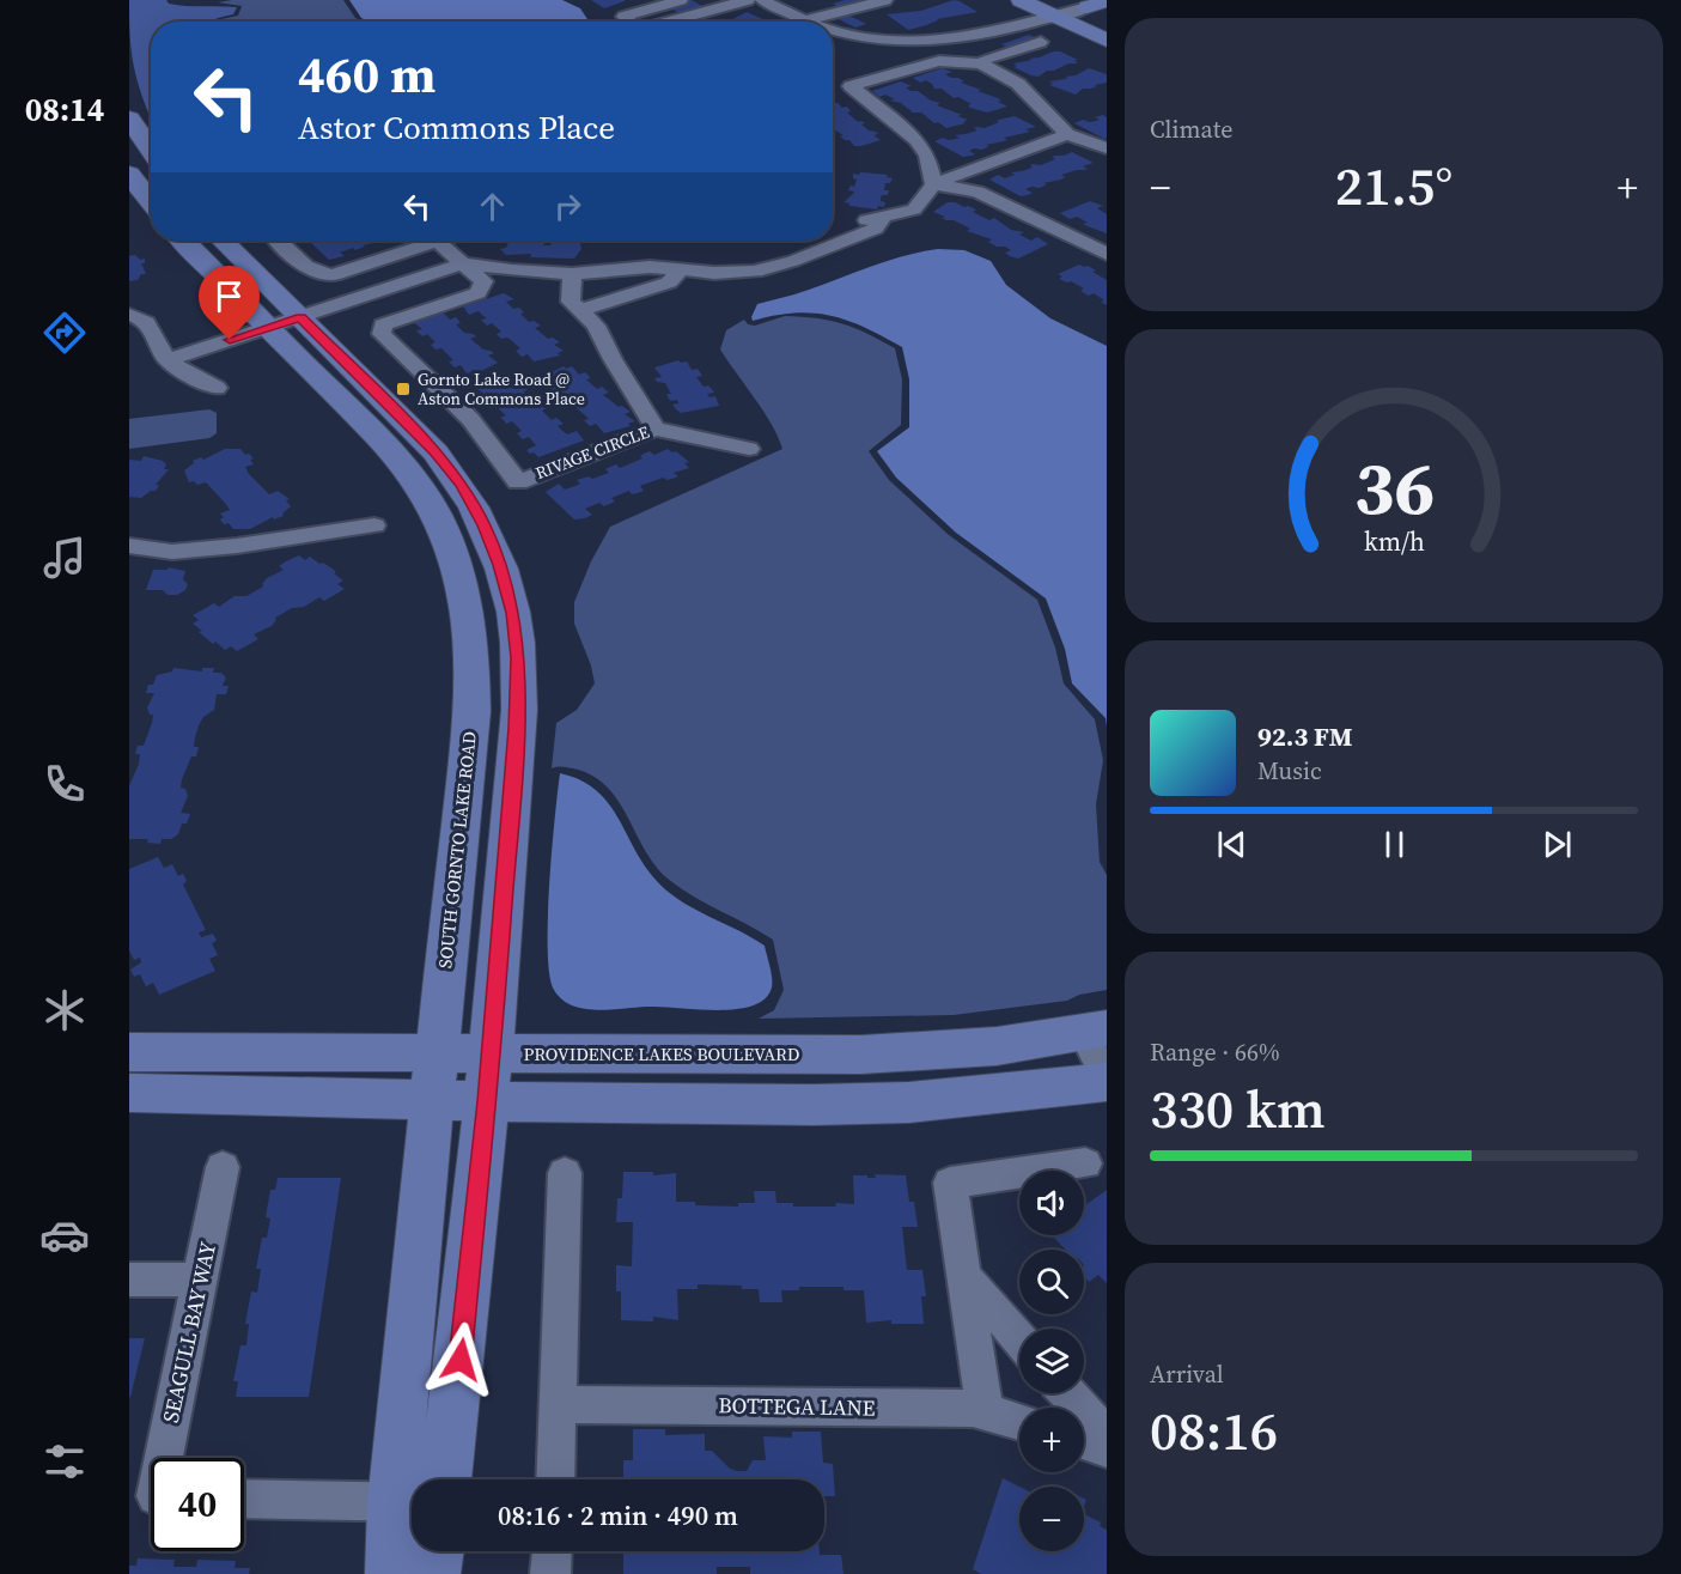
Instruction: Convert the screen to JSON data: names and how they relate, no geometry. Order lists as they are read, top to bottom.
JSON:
{
  "streets": {
    "street": [
      "RIVAGE CIRCLE",
      "SOUTH GORNTO LAKE ROAD",
      "PROVIDENCE LAKES BOULEVARD",
      "SEAGULL BAY WAY",
      "BOTTEGA LANE"
    ]
  },
  "crossings": [
    ["SOUTH GORNTO LAKE ROAD", "PROVIDENCE LAKES BOULEVARD"]
  ],
  "places": {
    "transit": ["Gornto Lake Road @ Aston Commons Place"]
  },
  "page": {
    "tabs": "08:14",
    "tile": [
      "Climate",
      ["Range · 66%", "330 km"],
      ["Arrival", "08:16"]
    ],
    "turn": ["460 m", "Astor Commons Place"],
    "heat": ["−", "21.5°", "+"],
    "song": ["92.3 FM", "Music"],
    "map_buttons": ["+", "−"],
    "limit": "40",
    "trip": "08:16 · 2 min · 490 m",
    "gauge": ["36", "km/h"]
  }
}
